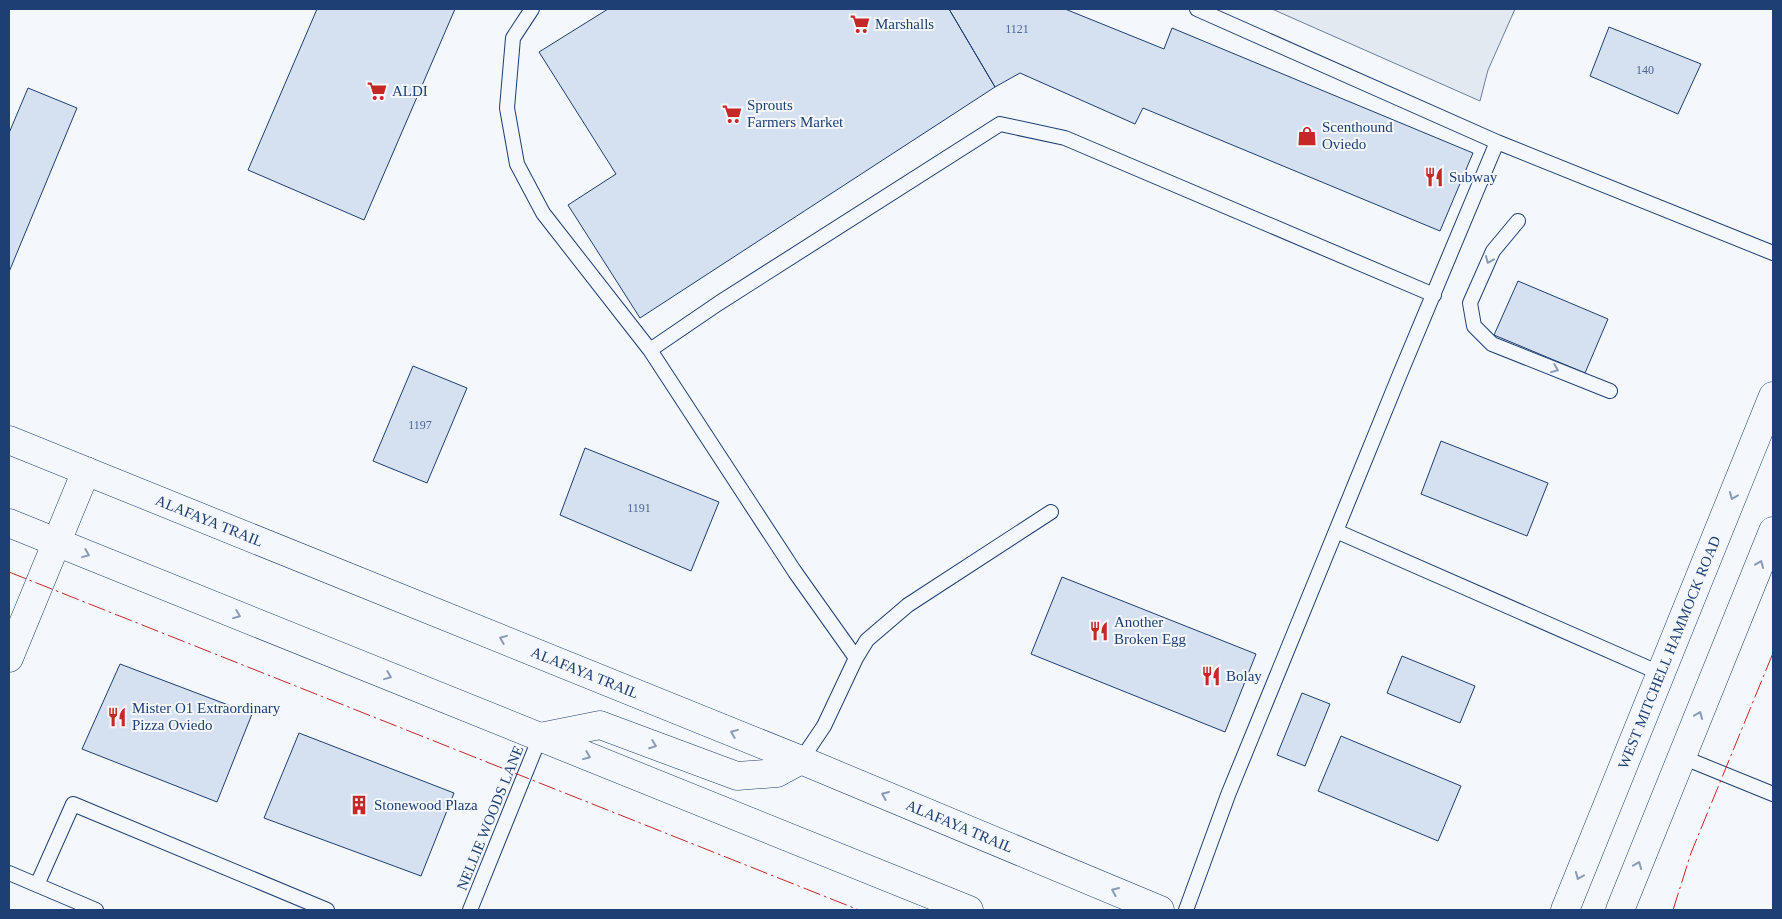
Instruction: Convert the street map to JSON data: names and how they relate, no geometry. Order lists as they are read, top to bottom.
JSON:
{
  "streets": {
    "main road": ["ALAFAYA TRAIL", "WEST MITCHELL HAMMOCK ROAD"],
    "lane": ["NELLIE WOODS LANE"]
  },
  "places": {
    "supermarket": ["Marshalls", "ALDI", "Sprouts Farmers Market"],
    "shop": ["Scenthound Oviedo"],
    "restaurant": [
      "Subway",
      "Another Broken Egg",
      "Bolay",
      "Mister O1 Extraordinary Pizza Oviedo"
    ],
    "building": ["Stonewood Plaza"]
  },
  "house_numbers": [
    "1121",
    "140",
    "1197",
    "1191"
  ]
}
